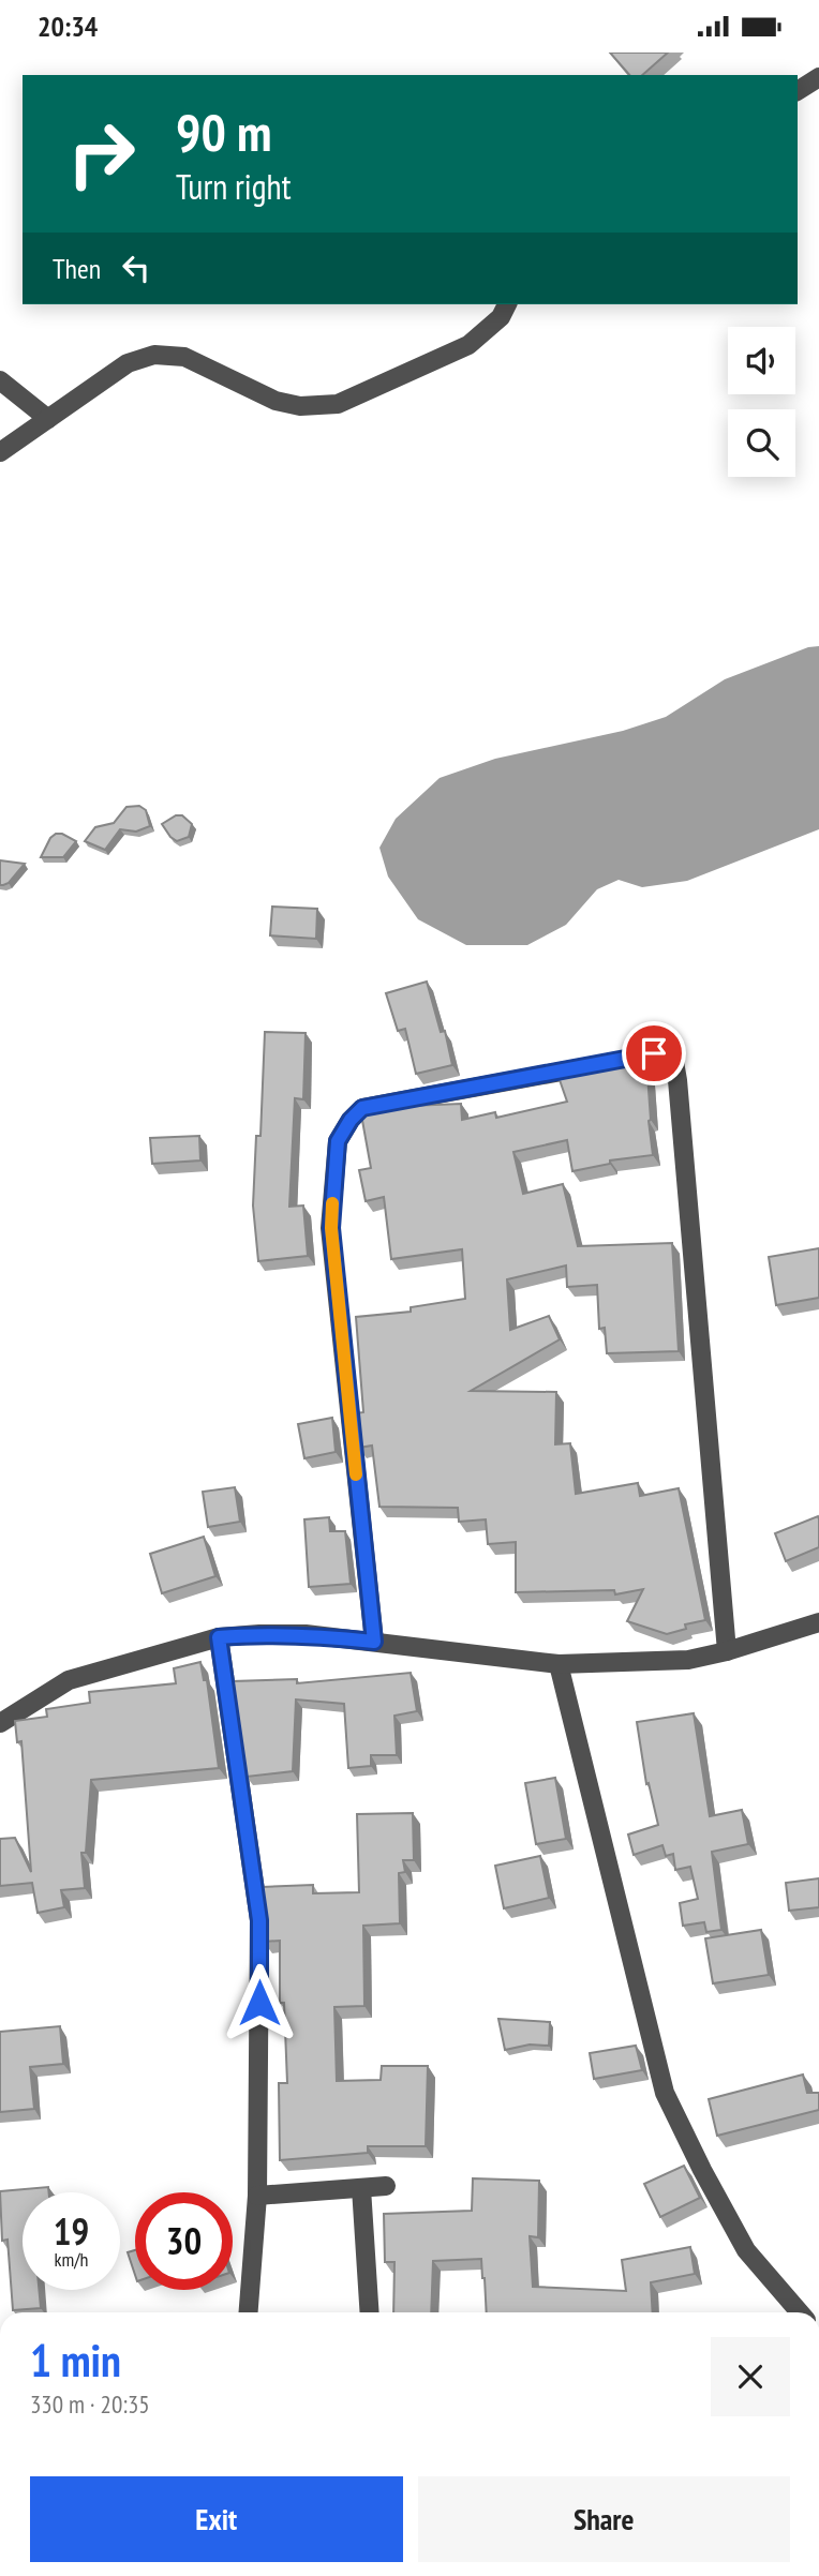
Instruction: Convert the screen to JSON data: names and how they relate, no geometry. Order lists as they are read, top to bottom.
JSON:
{
  "page": {
    "status": "20:34",
    "turn": ["90 m", "Turn right"],
    "then": "Then",
    "speed": "19 km/h",
    "limit": "30",
    "heading": ["1 min", "330 m · 20:35"],
    "buttons": ["Exit", "Share"]
  }
}
